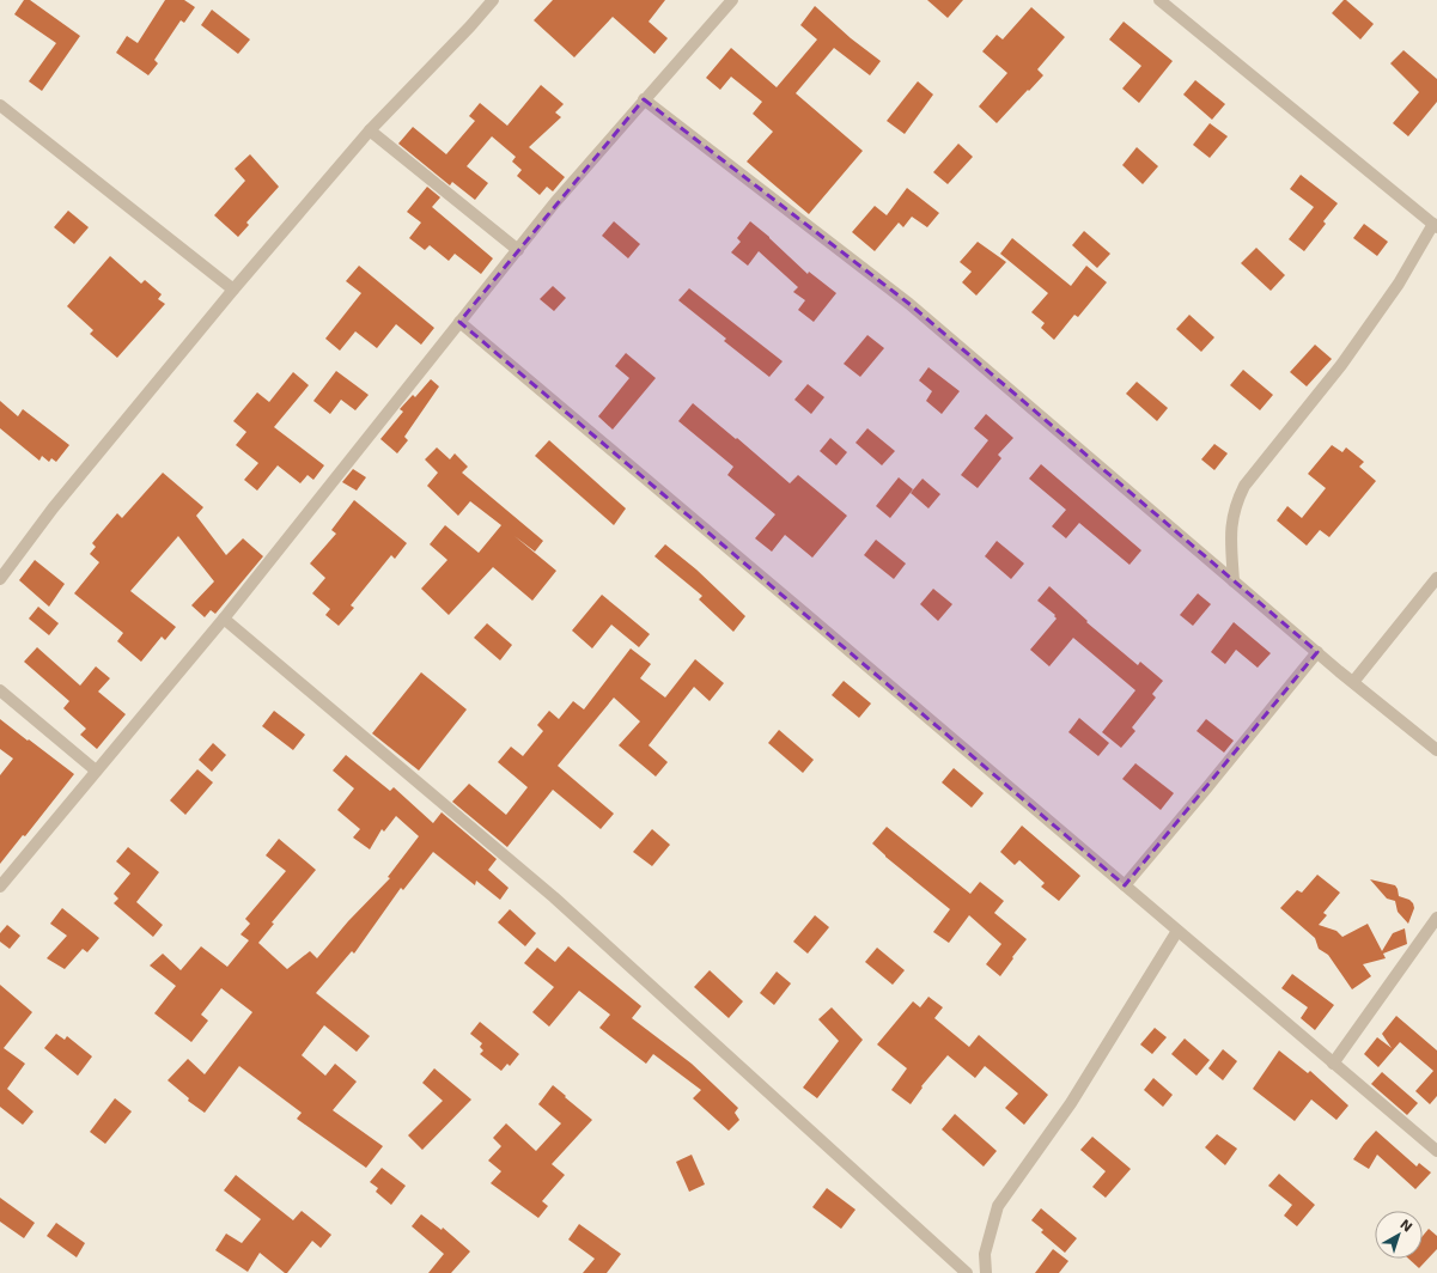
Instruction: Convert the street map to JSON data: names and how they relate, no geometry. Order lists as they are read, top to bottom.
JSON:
{
  "north": "top right"
}
